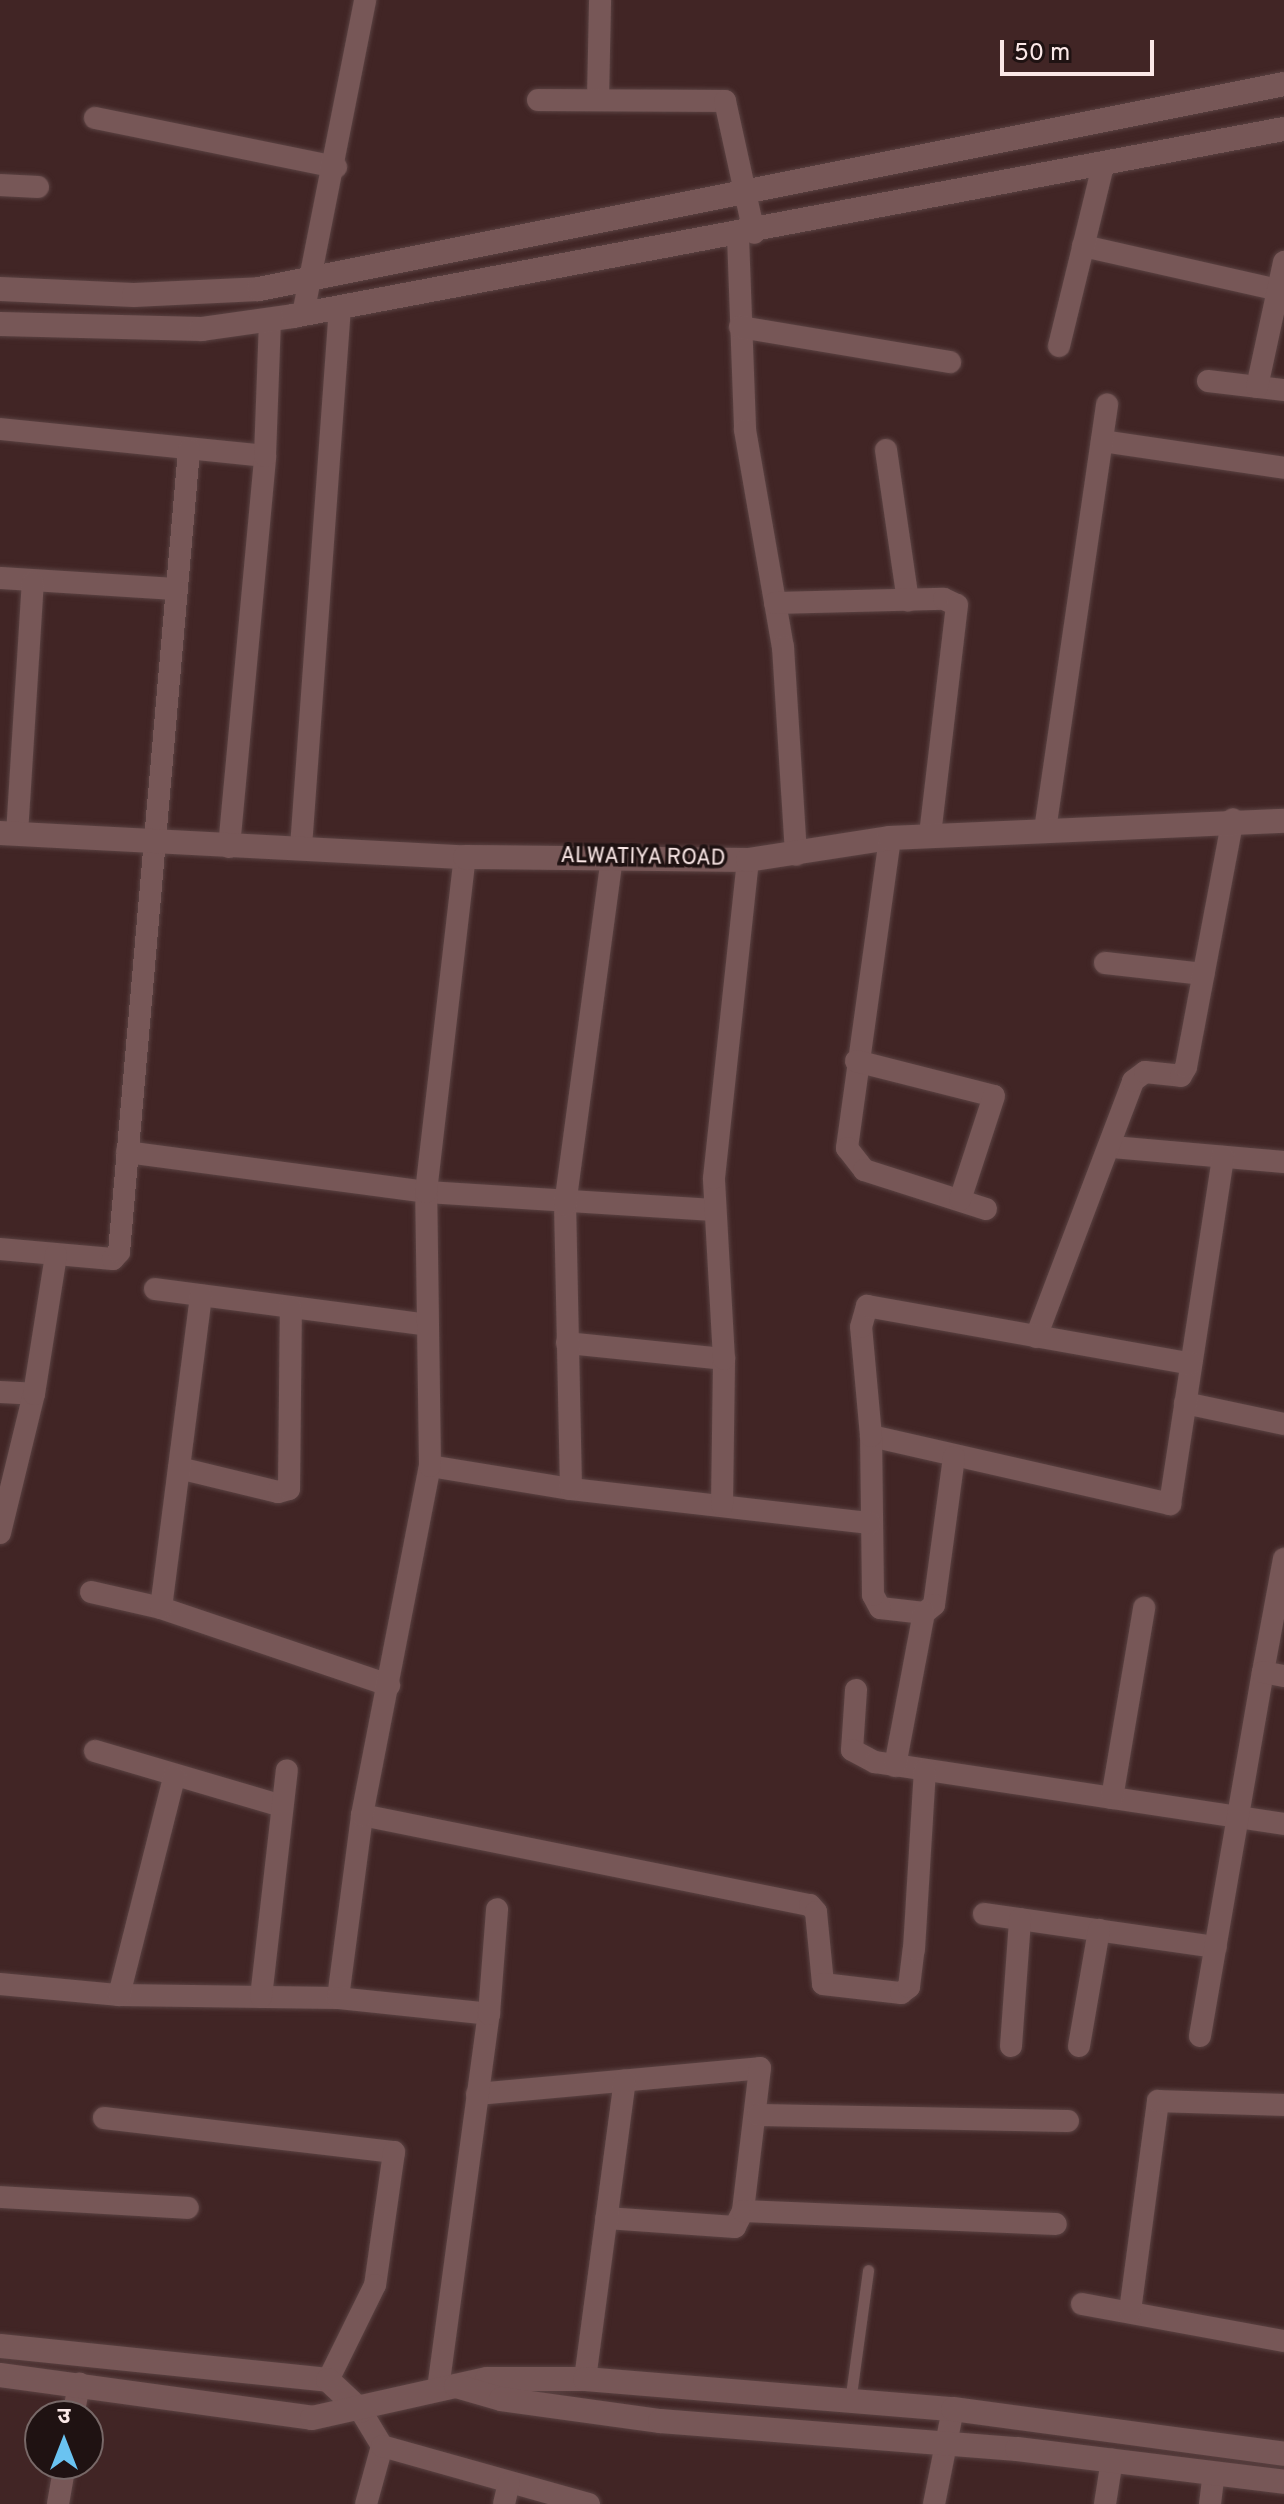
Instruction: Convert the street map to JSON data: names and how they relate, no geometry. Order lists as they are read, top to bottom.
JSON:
{
  "streets": {
    "street": ["ALWATIYA ROAD"]
  },
  "scale_bar": "50 m",
  "north": "top"
}
